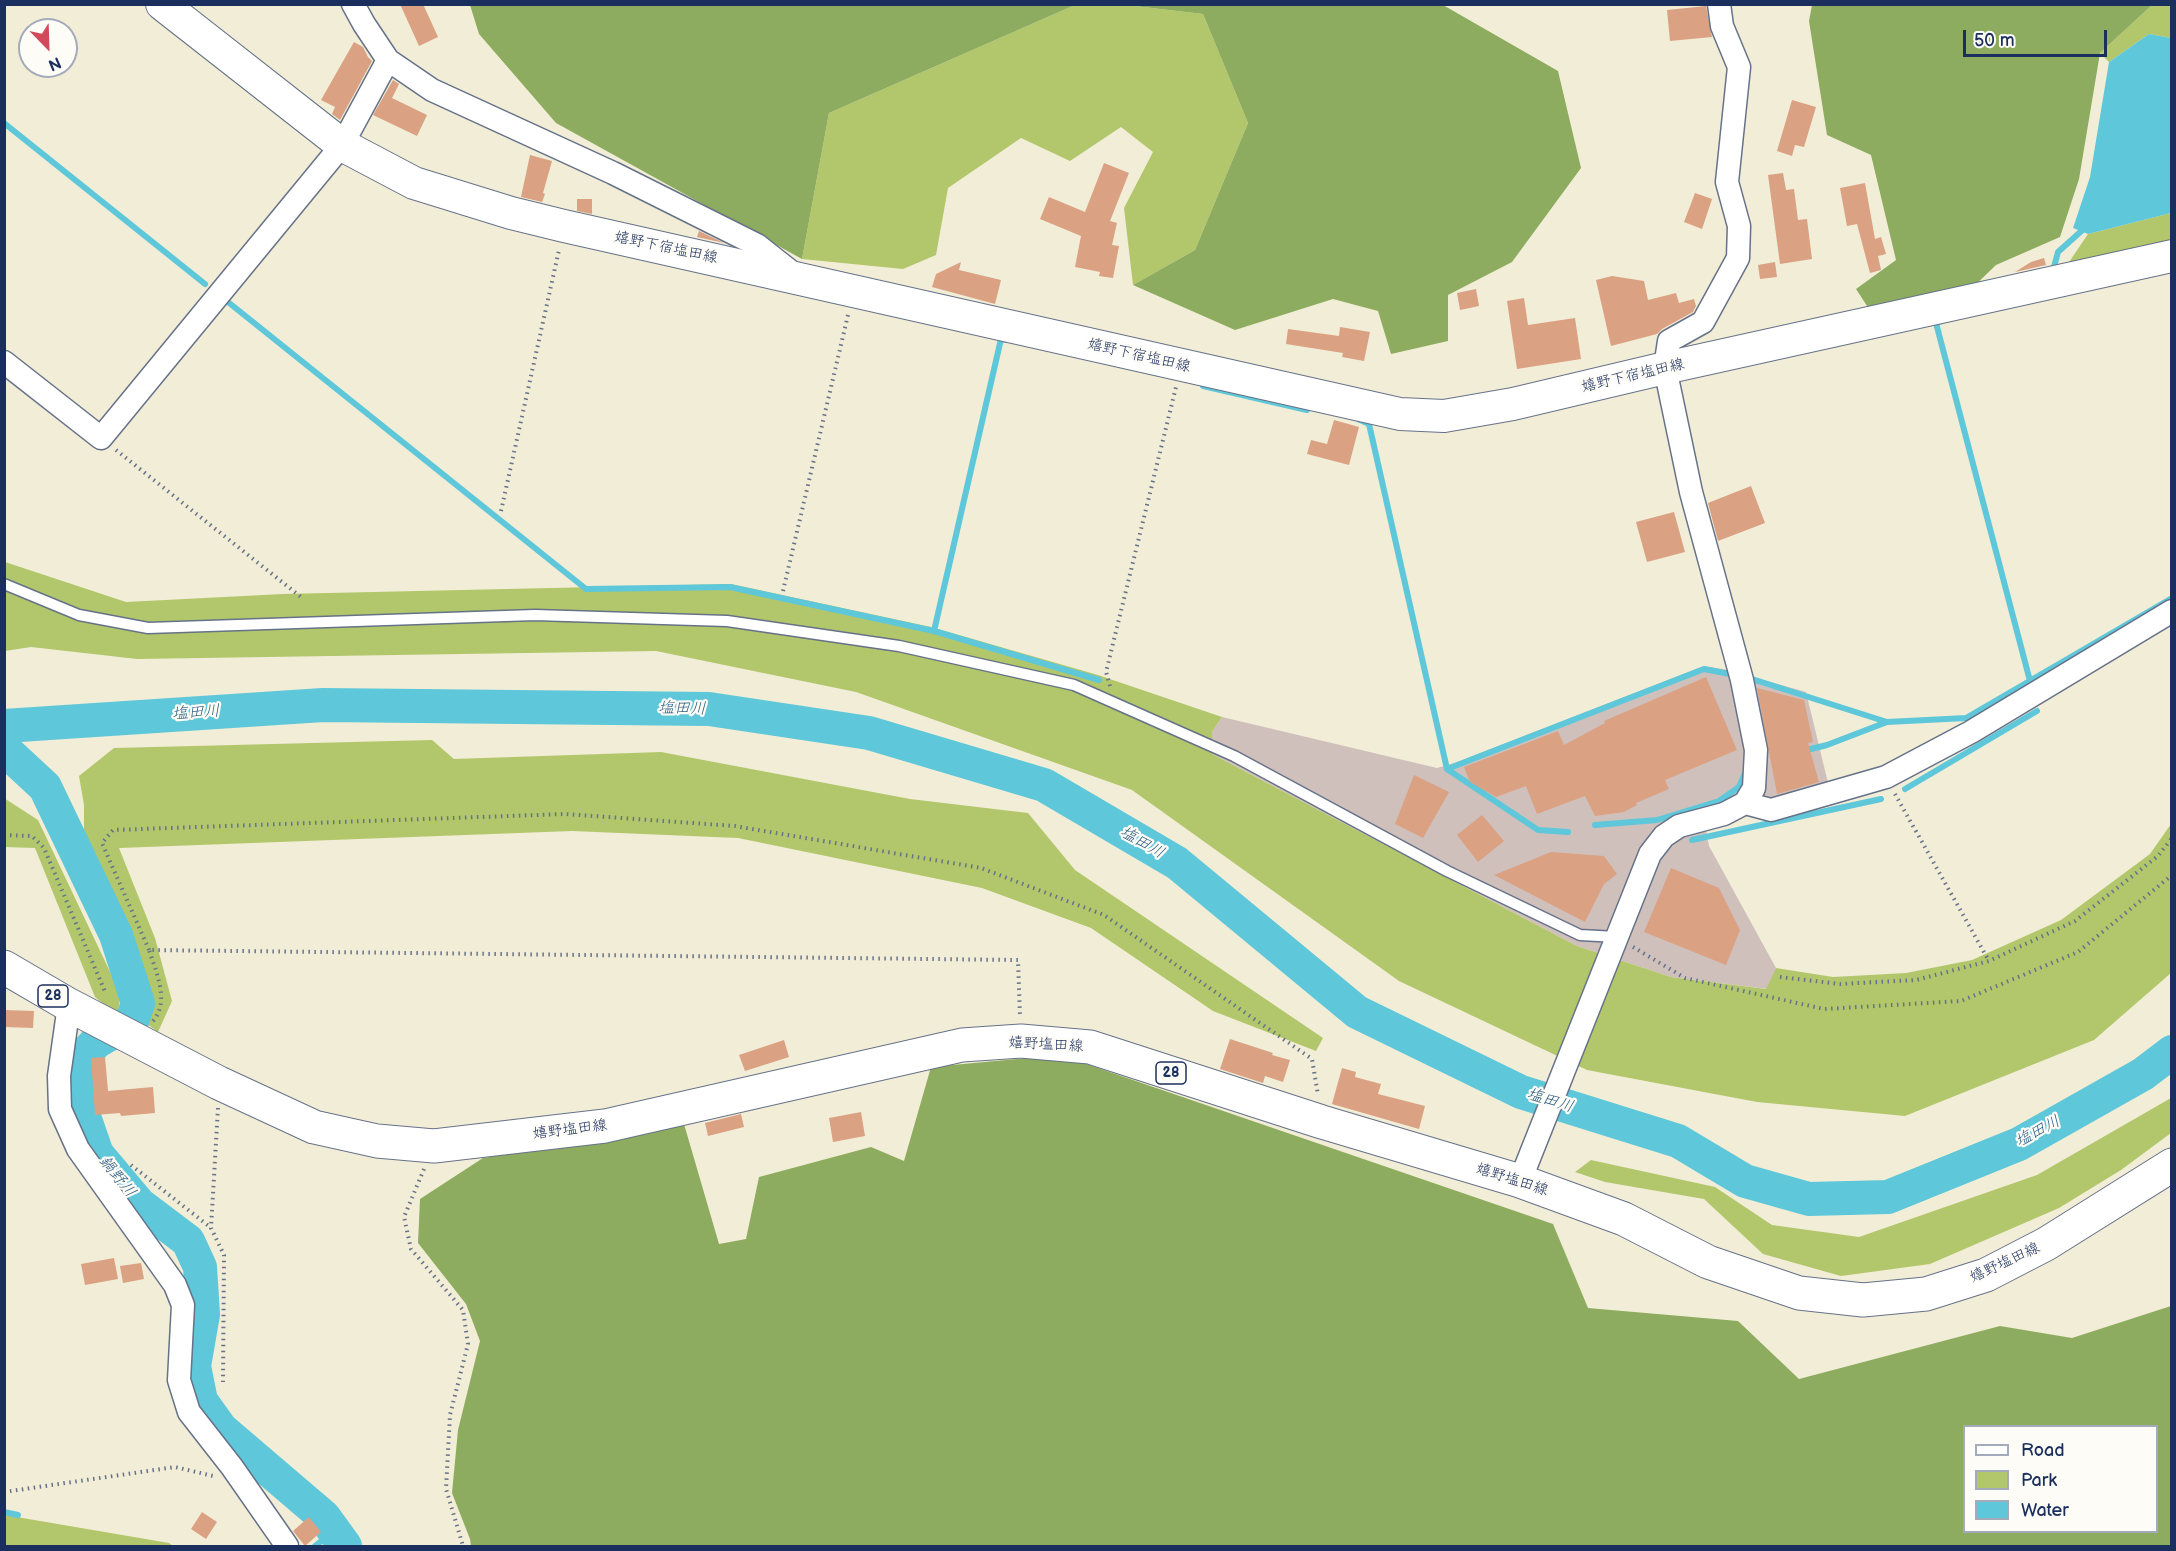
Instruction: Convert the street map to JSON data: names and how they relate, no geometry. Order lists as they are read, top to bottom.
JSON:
{
  "streets": {
    "main road": ["嬉野下宿塩田線", "28", "嬉野塩田線"]
  },
  "water": ["塩田川", "鍋野川"],
  "legend": ["Road", "Park", "Water"],
  "scale_bar": "50 m",
  "north": "bottom right"
}
